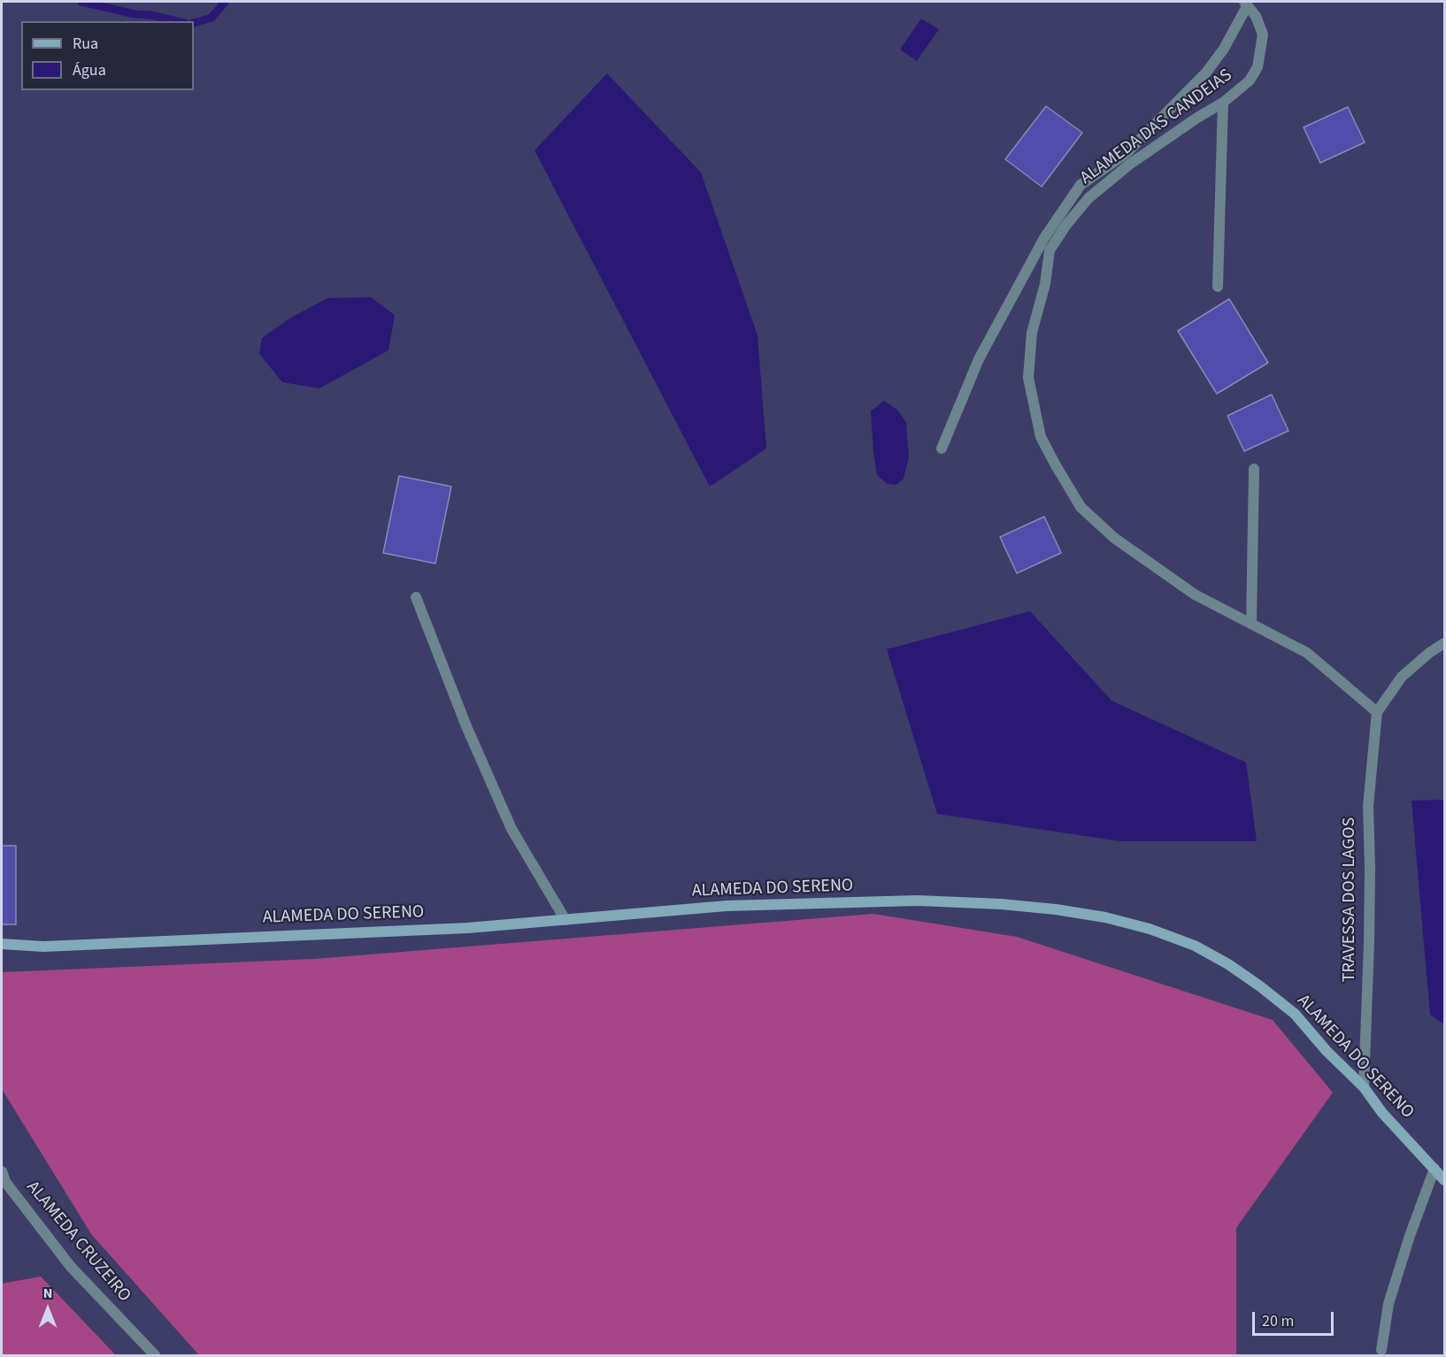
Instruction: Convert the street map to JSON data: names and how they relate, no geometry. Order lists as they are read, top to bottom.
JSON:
{
  "streets": {
    "street": [
      "ALAMEDA DAS CANDEIAS",
      "ALAMEDA DO SERENO",
      "TRAVESSA DOS LAGOS",
      "ALAMEDA CRUZEIRO"
    ]
  },
  "crossings": [
    ["ALAMEDA DAS CANDEIAS", "TRAVESSA DOS LAGOS"],
    ["ALAMEDA DO SERENO", "TRAVESSA DOS LAGOS"]
  ],
  "legend": ["Rua", "Água"],
  "scale_bar": "20 m",
  "north": "top"
}
